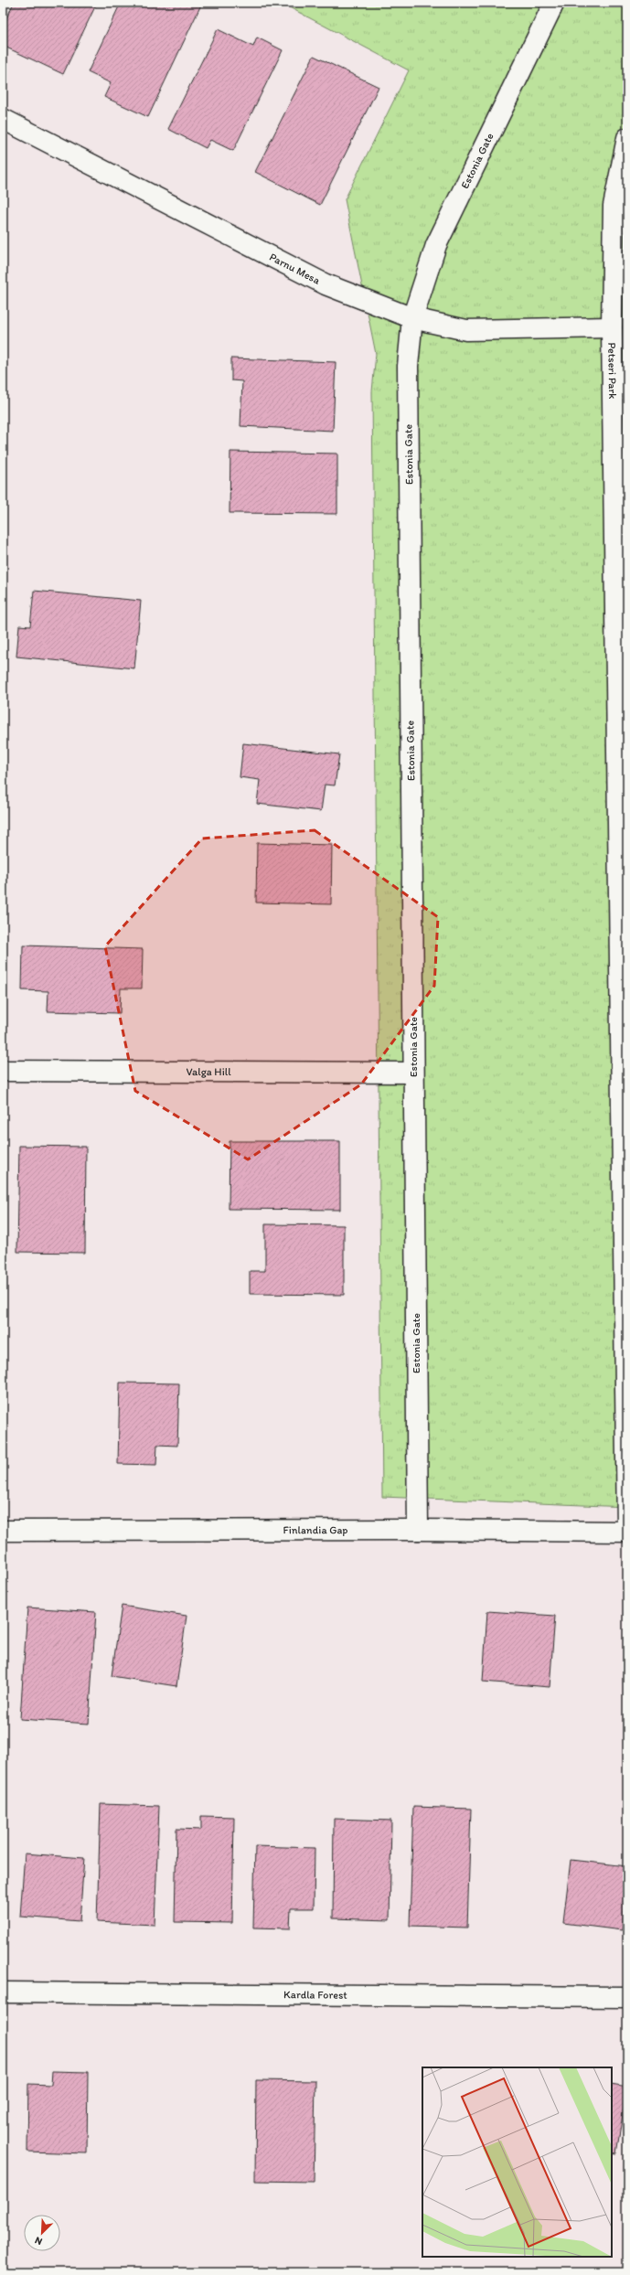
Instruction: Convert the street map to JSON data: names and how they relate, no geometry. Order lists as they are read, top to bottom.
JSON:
{
  "streets": {
    "street": [
      "Estonia Gate",
      "Parnu Mesa",
      "Petseri Park",
      "Valga Hill",
      "Finlandia Gap",
      "Kardla Forest"
    ]
  },
  "crossings": [
    ["Estonia Gate", "Parnu Mesa"],
    ["Estonia Gate", "Valga Hill"],
    ["Estonia Gate", "Finlandia Gap"],
    ["Parnu Mesa", "Petseri Park"]
  ],
  "north": "bottom left"
}
